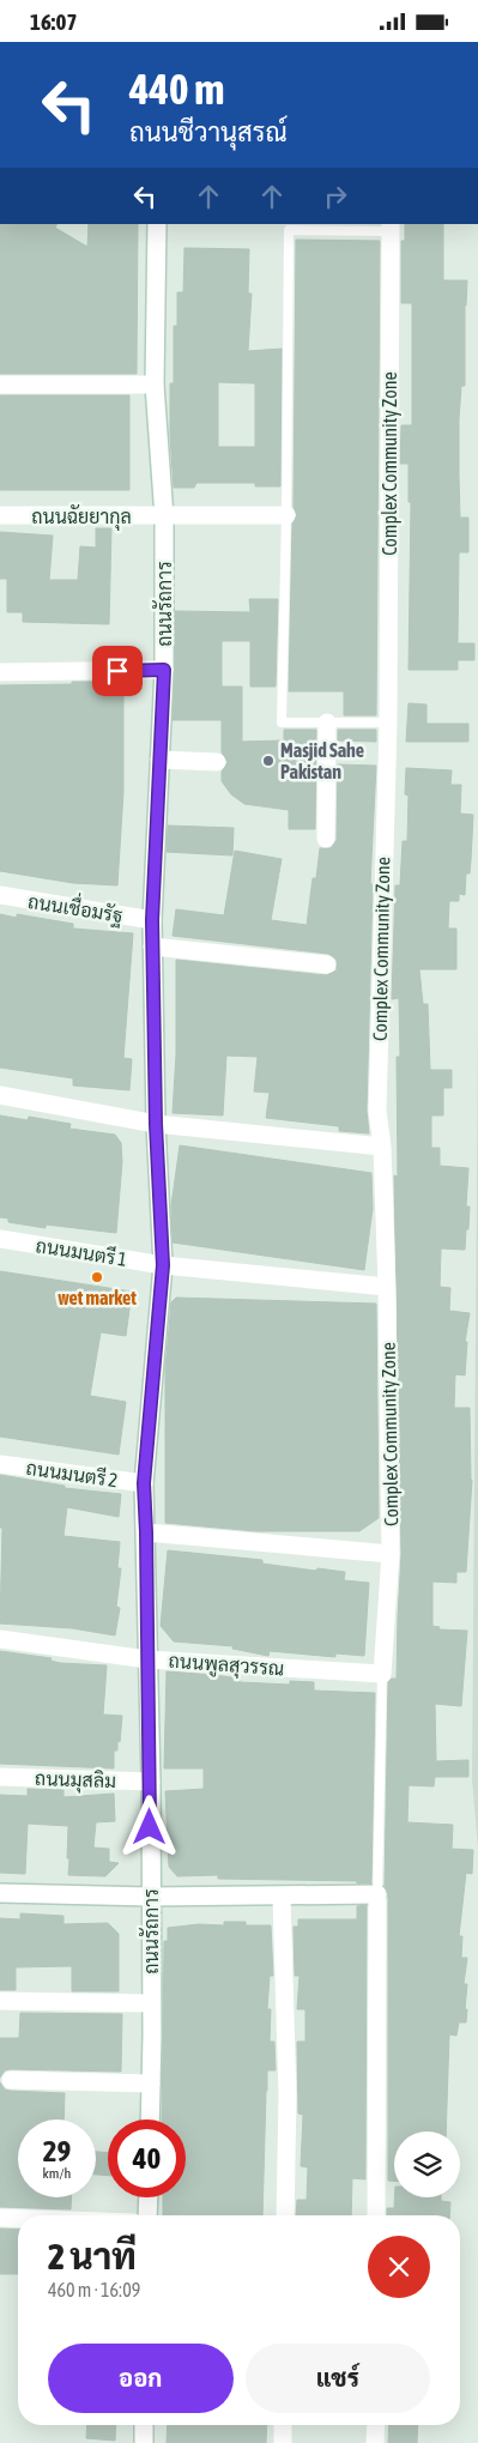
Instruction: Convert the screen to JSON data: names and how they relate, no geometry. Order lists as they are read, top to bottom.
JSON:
{
  "streets": {
    "street": [
      "Complex Community Zone",
      "ถนนฉัยยากุล",
      "ถนนรัถการ",
      "ถนนเชื่อมรัฐ",
      "ถนนมนตรี 1",
      "ถนนมนตรี 2",
      "ถนนพูลสุวรรณ",
      "ถนนมุสลิม"
    ]
  },
  "crossings": [
    ["Complex Community Zone", "ถนนมนตรี 1"],
    ["Complex Community Zone", "ถนนพูลสุวรรณ"],
    ["ถนนฉัยยากุล", "ถนนรัถการ"],
    ["ถนนรัถการ", "ถนนเชื่อมรัฐ"],
    ["ถนนรัถการ", "ถนนมนตรี 1"],
    ["ถนนรัถการ", "ถนนมนตรี 2"],
    ["ถนนรัถการ", "ถนนพูลสุวรรณ"],
    ["ถนนรัถการ", "ถนนมุสลิม"]
  ],
  "places": ["Masjid Sahe Pakistan", "wet market"],
  "page": {
    "status": "16:07",
    "turn": ["440 m", "ถนนชีวานุสรณ์"],
    "speed": "29 km/h",
    "limit": "40",
    "heading": ["2 นาที", "460 m · 16:09"],
    "buttons": ["ออก", "แชร์"]
  }
}
